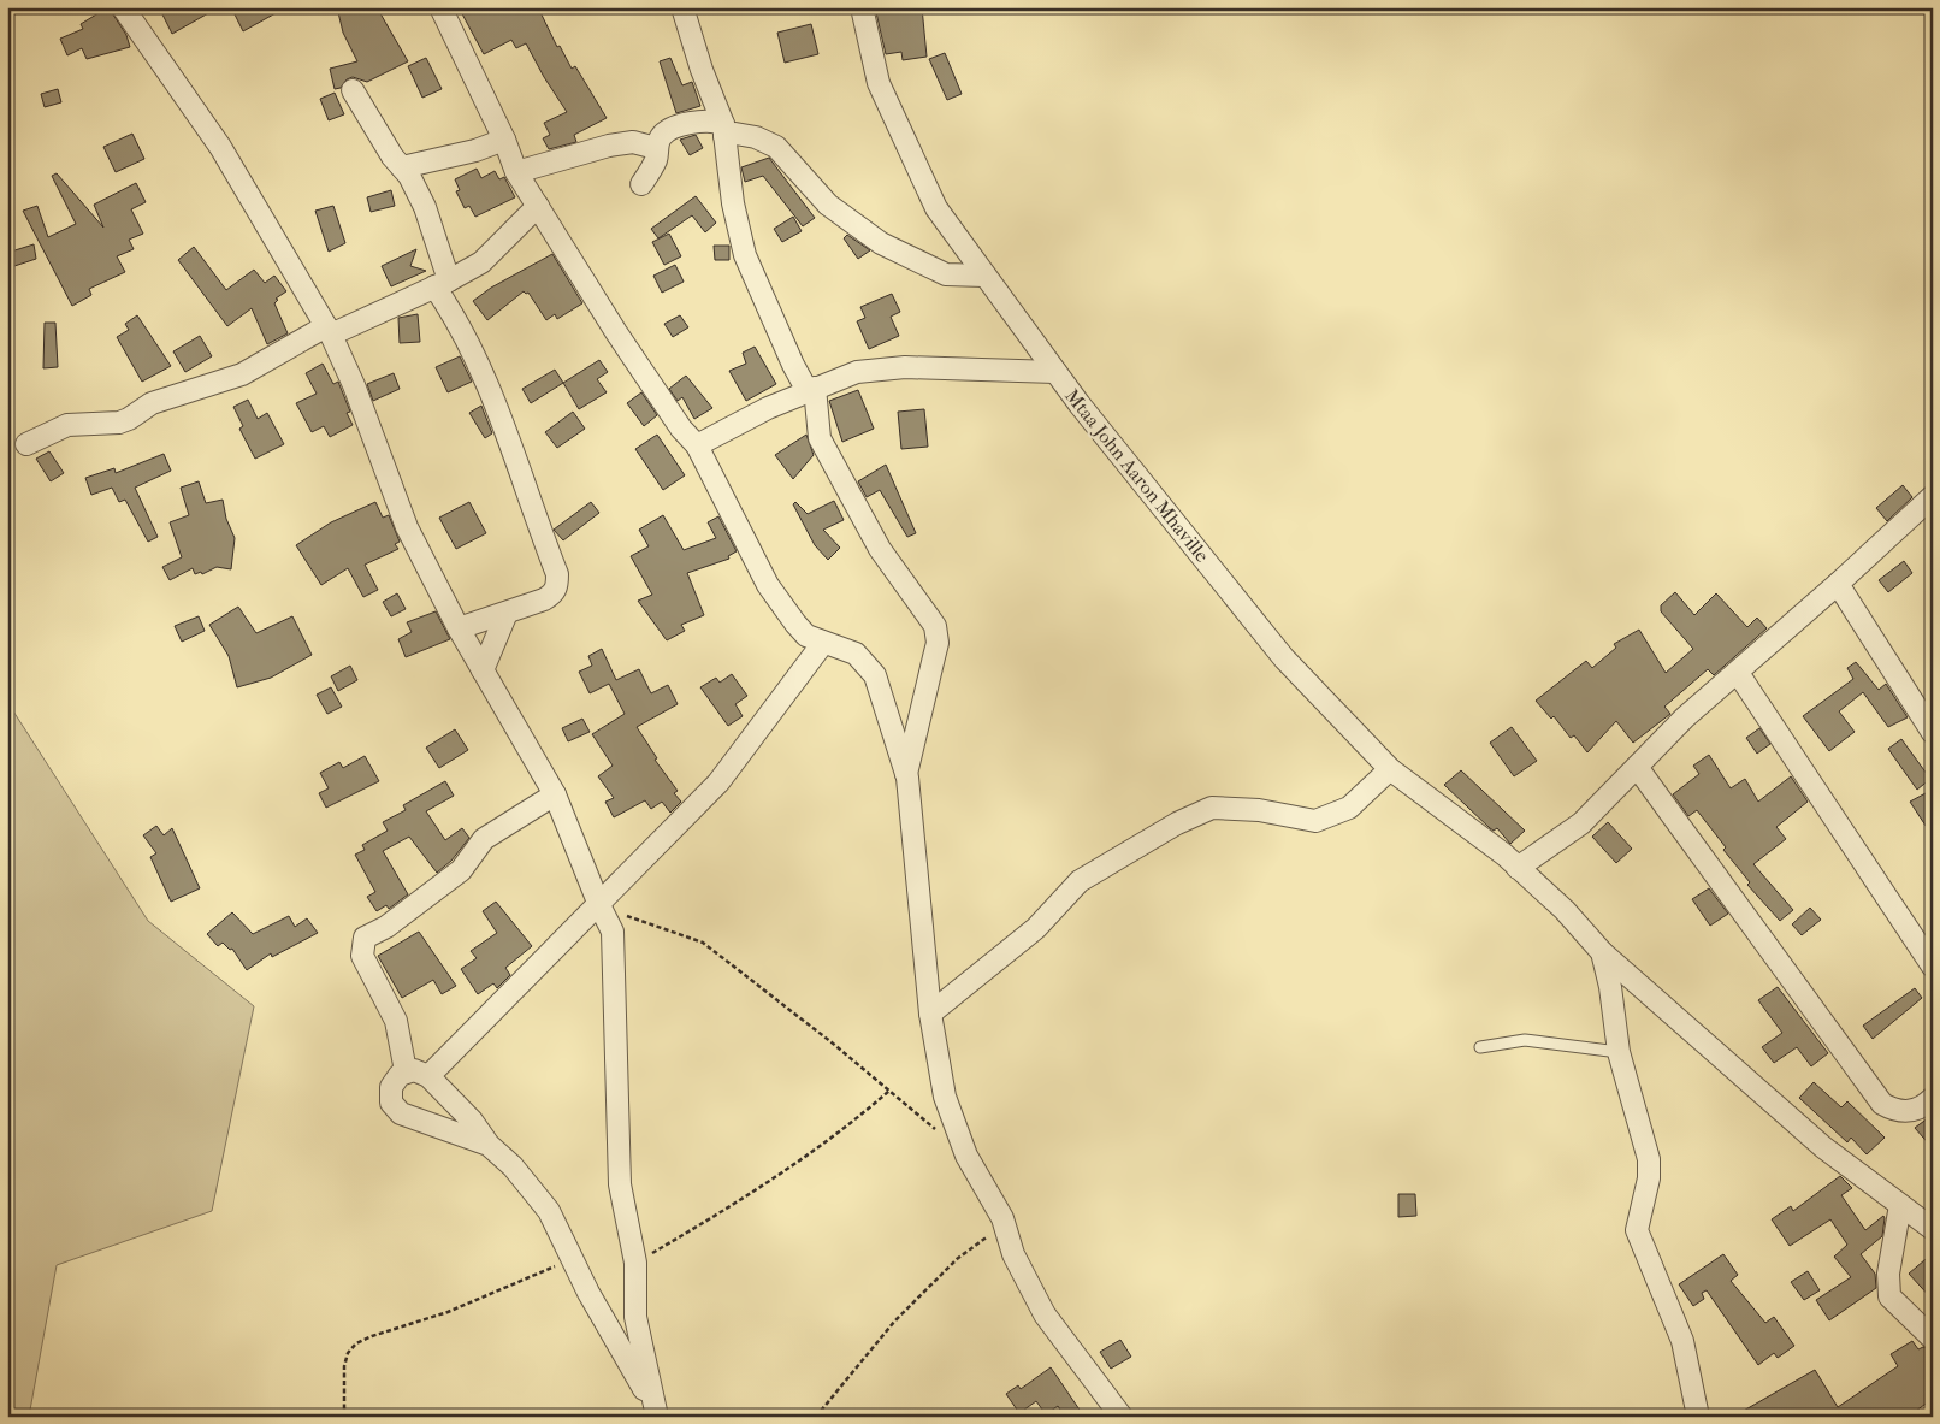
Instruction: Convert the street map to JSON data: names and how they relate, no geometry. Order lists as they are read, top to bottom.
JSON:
{
  "streets": {
    "street": ["Mtaa John Aaron Mhaville"]
  }
}
